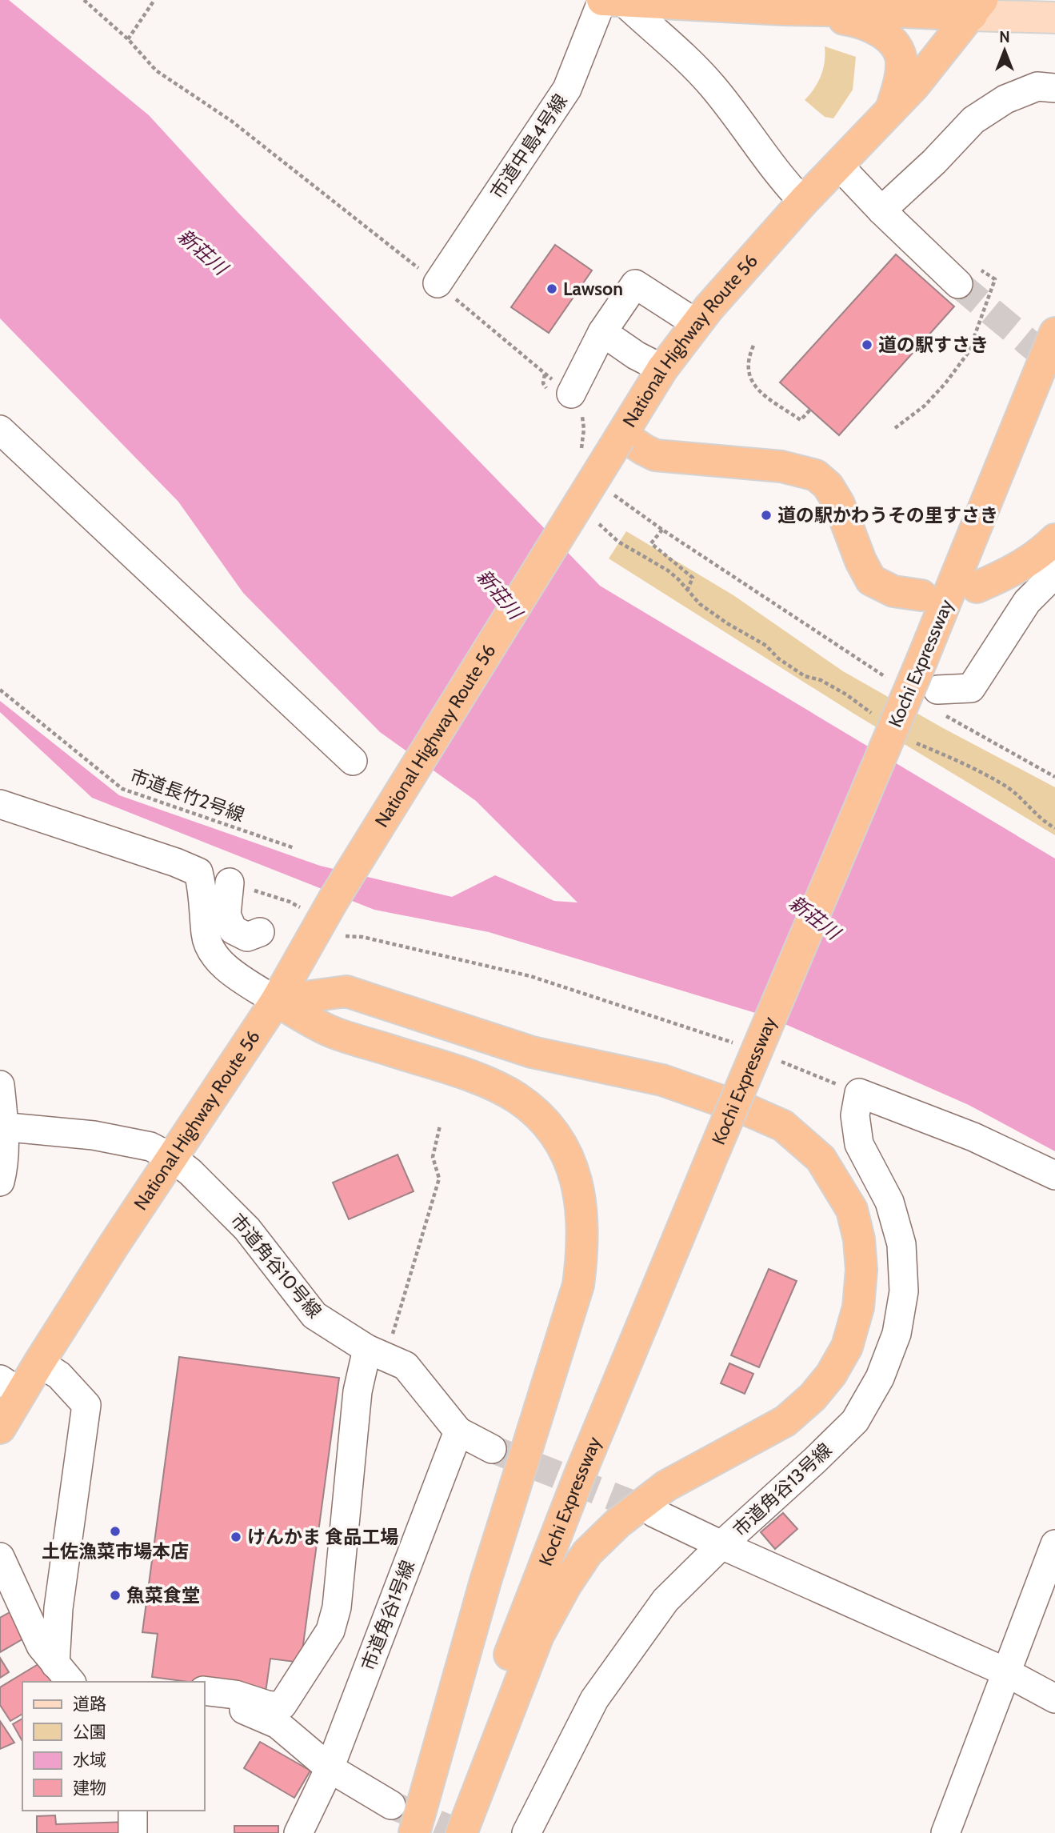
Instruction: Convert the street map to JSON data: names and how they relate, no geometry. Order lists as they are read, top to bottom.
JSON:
{
  "streets": {
    "highway": ["National Highway Route 56", "Kochi Expressway"],
    "street": [
      "市道中島4号線",
      "市道角谷10号線",
      "市道角谷13号線",
      "市道角谷1号線"
    ],
    "path": ["市道長竹2号線"]
  },
  "crossings": [
    ["National Highway Route 56", "市道角谷10号線"],
    ["市道角谷10号線", "市道角谷1号線"]
  ],
  "water": ["新荘川"],
  "places": [
    "Lawson",
    "道の駅すさき",
    "道の駅かわうその里すさき",
    "土佐漁菜市場本店",
    "けんかま 食品工場",
    "魚菜食堂"
  ],
  "legend": [
    "道路",
    "公園",
    "水域",
    "建物"
  ],
  "north": "top"
}
